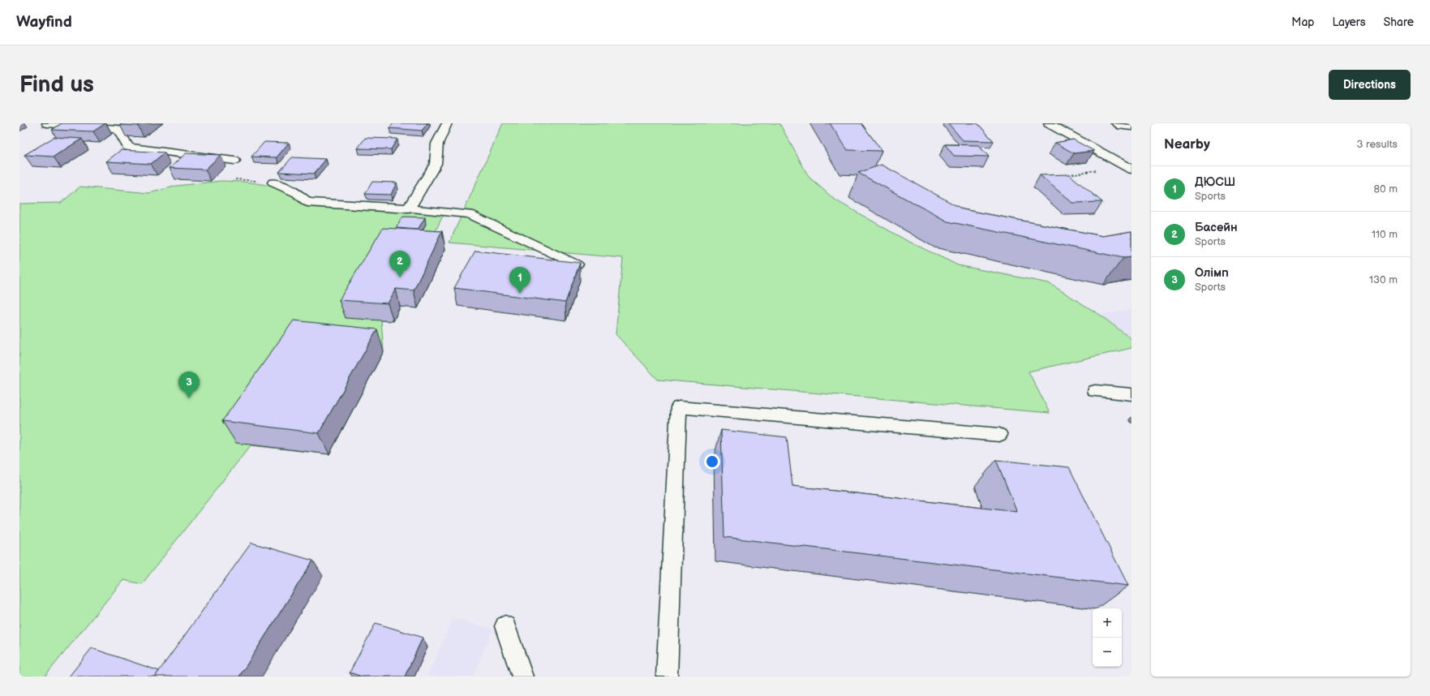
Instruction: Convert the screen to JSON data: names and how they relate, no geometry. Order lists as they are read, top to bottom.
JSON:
{
  "page": {
    "header": "Wayfind",
    "nav": ["Map", "Layers", "Share"],
    "buttons": "Directions",
    "title": "Find us",
    "heading": ["Nearby", "3 results"],
    "list": [
      {
        "mark": "1",
        "name": "ДЮСШ",
        "note": "Sports",
        "value": "80 m"
      },
      {
        "mark": "2",
        "name": "Басейн",
        "note": "Sports",
        "value": "110 m"
      },
      {
        "mark": "3",
        "name": "Олімп",
        "note": "Sports",
        "value": "130 m"
      }
    ],
    "pins": ["2", "1", "3"],
    "map_buttons": ["+", "−"]
  }
}
